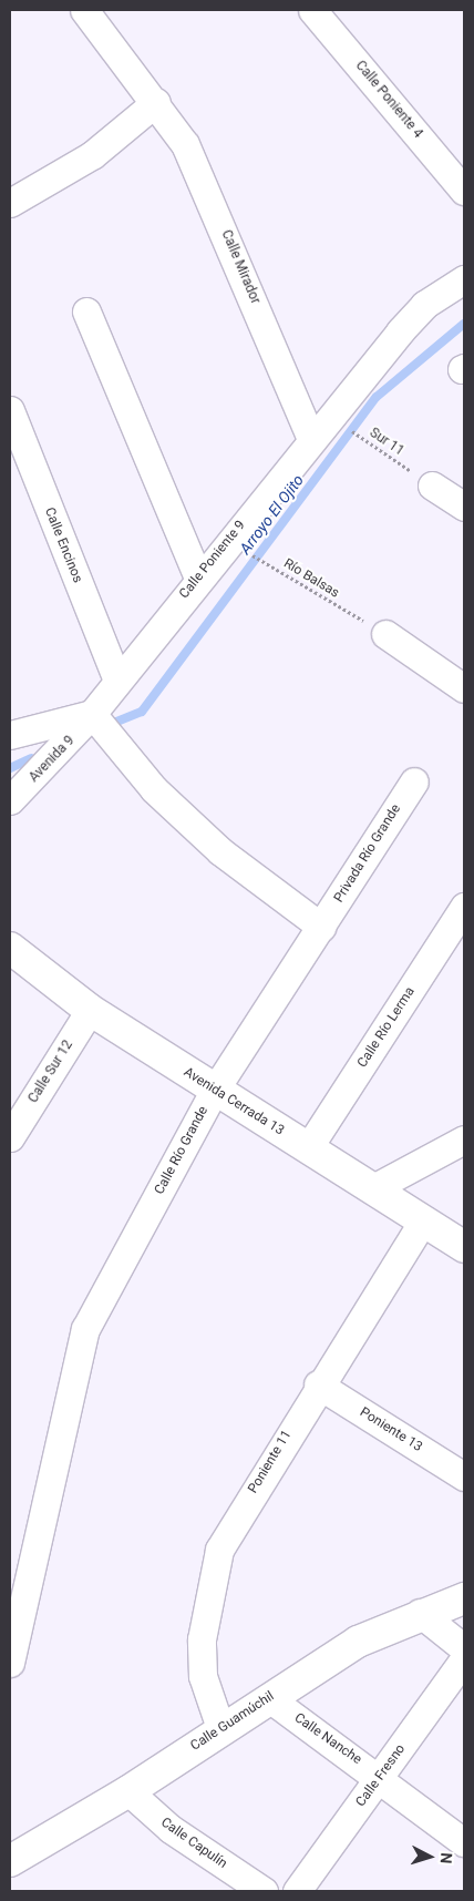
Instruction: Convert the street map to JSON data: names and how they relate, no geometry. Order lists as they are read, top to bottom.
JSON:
{
  "streets": {
    "street": [
      "Calle Poniente 4",
      "Calle Mirador",
      "Calle Encinos",
      "Calle Poniente 9",
      "Avenida 9",
      "Privada Río Grande",
      "Calle Río Lerma",
      "Calle Sur 12",
      "Avenida Cerrada 13",
      "Calle Río Grande",
      "Poniente 13",
      "Poniente 11",
      "Calle Guamúchil",
      "Calle Nanche",
      "Calle Fresno",
      "Calle Capulín"
    ],
    "path": ["Sur 11", "Río Balsas"]
  },
  "crossings": [
    ["Calle Mirador", "Calle Poniente 9"],
    ["Sur 11", "Calle Poniente 9"],
    ["Calle Encinos", "Calle Poniente 9"],
    ["Calle Poniente 9", "Río Balsas"],
    ["Calle Poniente 9", "Avenida 9"],
    ["Privada Río Grande", "Calle Río Grande"],
    ["Calle Río Lerma", "Avenida Cerrada 13"],
    ["Calle Sur 12", "Avenida Cerrada 13"],
    ["Avenida Cerrada 13", "Calle Río Grande"],
    ["Avenida Cerrada 13", "Poniente 11"],
    ["Poniente 13", "Poniente 11"],
    ["Poniente 11", "Calle Guamúchil"],
    ["Calle Guamúchil", "Calle Nanche"],
    ["Calle Guamúchil", "Calle Capulín"],
    ["Calle Nanche", "Calle Fresno"]
  ],
  "water": ["Arroyo El Ojito"],
  "north": "right"
}
